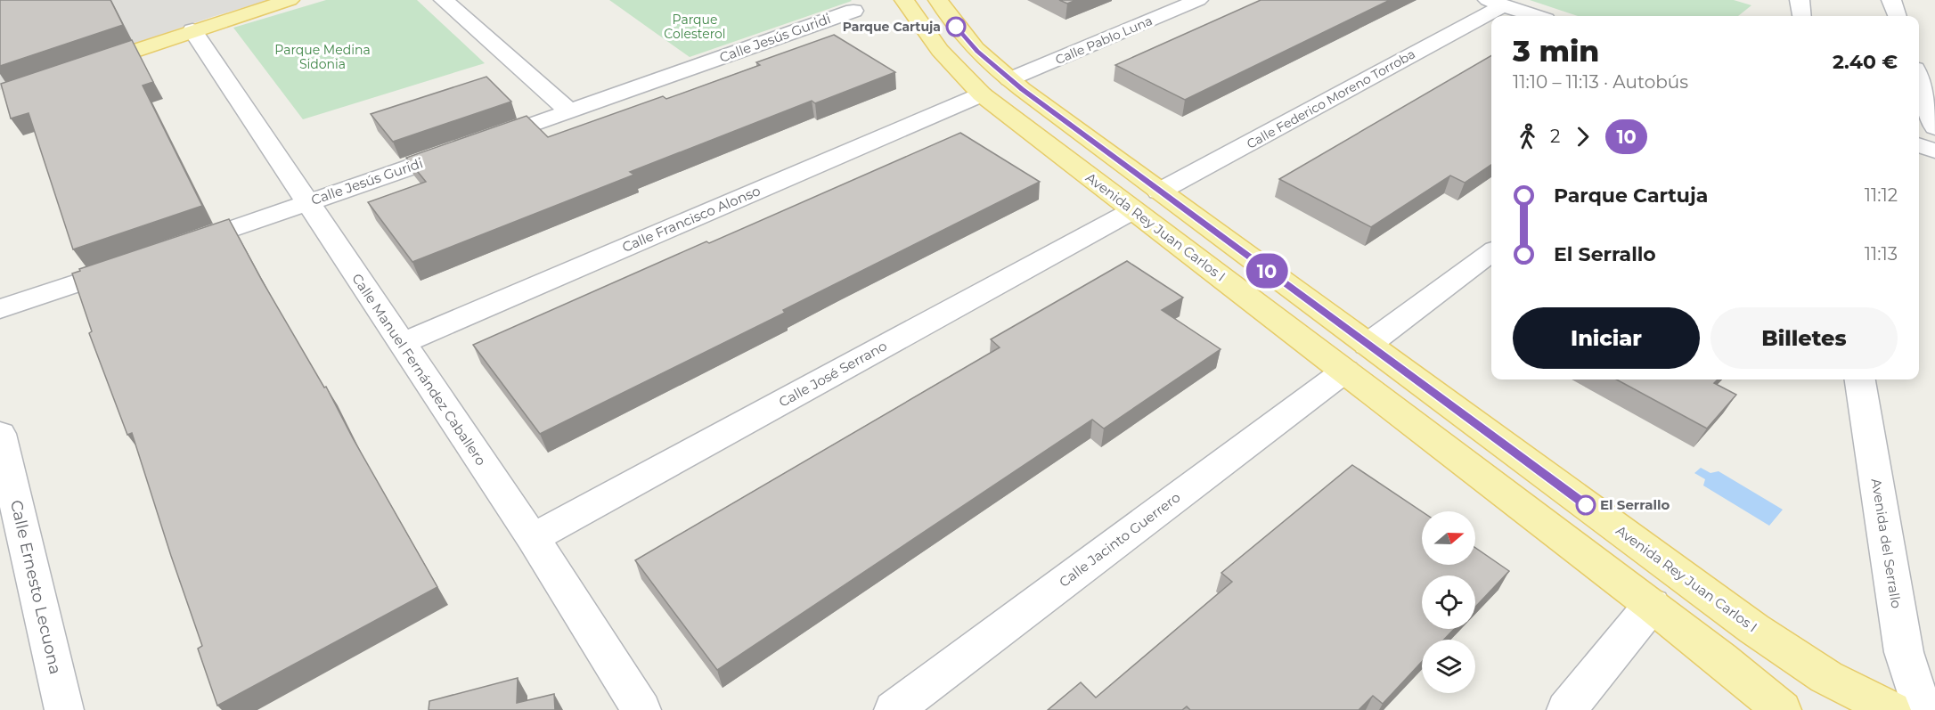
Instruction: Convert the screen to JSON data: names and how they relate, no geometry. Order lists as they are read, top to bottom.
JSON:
{
  "streets": {
    "main road": ["Avenida Rey Juan Carlos I"],
    "street": [
      "Calle Jesús Guridi",
      "Calle Pablo Luna",
      "Calle Federico Moreno Torroba",
      "Calle Francisco Alonso",
      "Calle Manuel Fernández Caballero",
      "Calle José Serrano",
      "Calle Jacinto Guerrero",
      "Avenida del Serrallo",
      "Calle Ernesto Lecuona"
    ]
  },
  "crossings": [
    ["Calle Jesús Guridi", "Calle Manuel Fernández Caballero"],
    ["Calle Pablo Luna", "Avenida Rey Juan Carlos I"],
    ["Calle Federico Moreno Torroba", "Avenida Rey Juan Carlos I"],
    ["Calle Francisco Alonso", "Avenida Rey Juan Carlos I"],
    ["Calle Francisco Alonso", "Calle Manuel Fernández Caballero"],
    ["Avenida Rey Juan Carlos I", "Calle José Serrano"],
    ["Avenida Rey Juan Carlos I", "Calle Jacinto Guerrero"],
    ["Calle Manuel Fernández Caballero", "Calle José Serrano"]
  ],
  "parks": ["Parque Colesterol", "Parque Medina Sidonia"],
  "places": ["Parque Cartuja", "El Serrallo"],
  "lines": ["bus line 10"],
  "north": "right",
  "page": {
    "on_map": "10",
    "heading": ["3 min", "11:10 – 11:13 · Autobús", "2.40 €"],
    "legs": ["2", "10"],
    "list": [
      {
        "name": "Parque Cartuja",
        "value": "11:12"
      },
      {
        "name": "El Serrallo",
        "value": "11:13"
      }
    ],
    "buttons": ["Iniciar", "Billetes"]
  }
}
